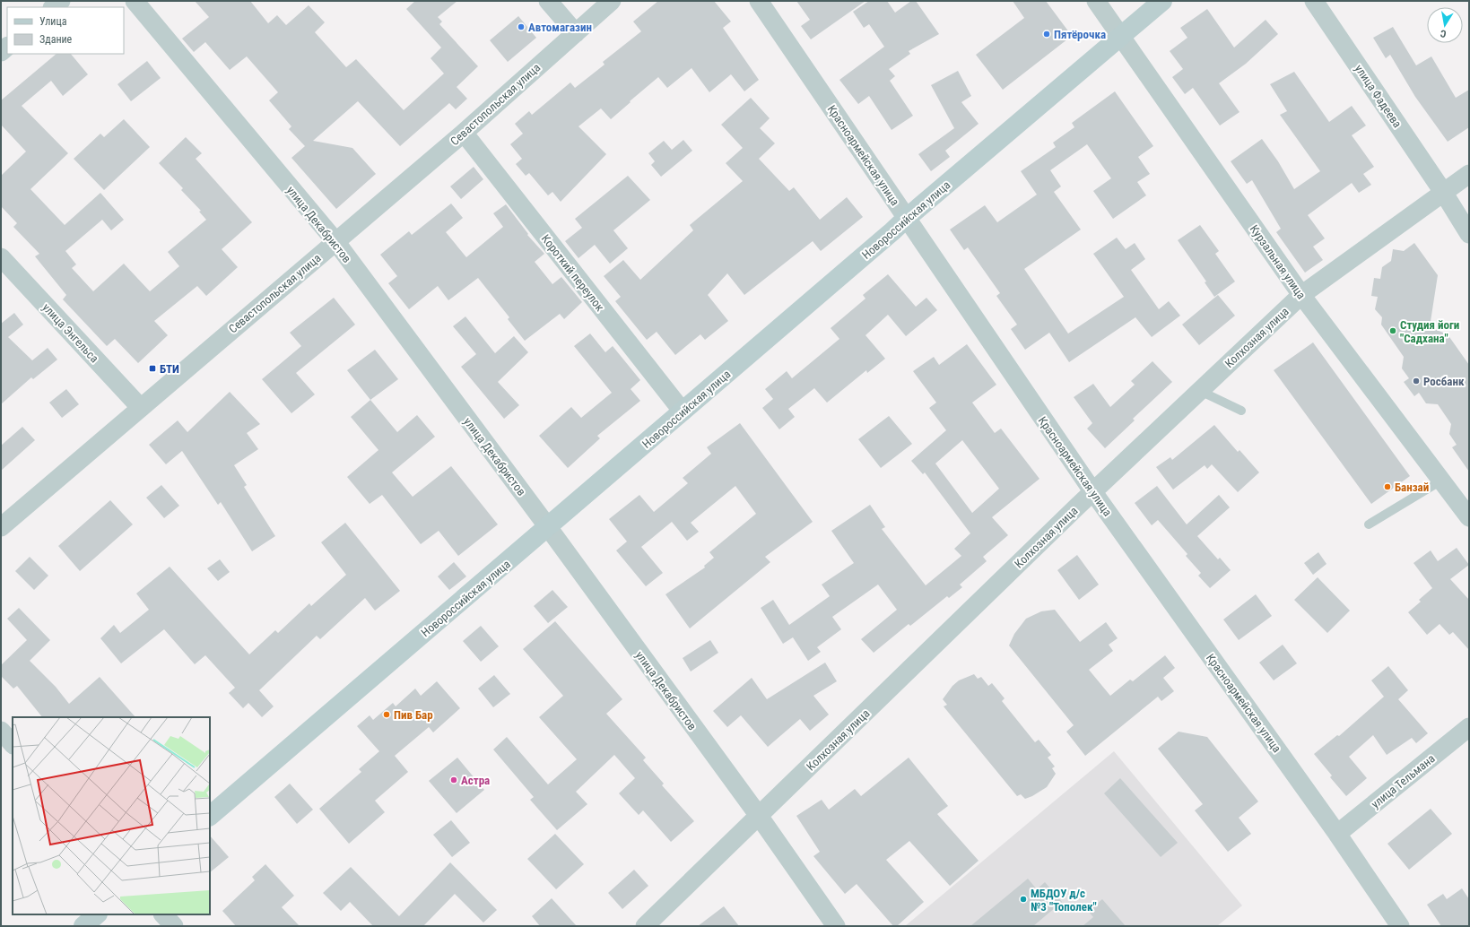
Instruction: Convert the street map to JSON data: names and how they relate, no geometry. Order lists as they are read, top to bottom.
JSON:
{
  "streets": {
    "street": [
      "улица Фадеева",
      "Севастопольская улица",
      "Красноармейская улица",
      "Новороссийская улица",
      "улица Декабристов",
      "Курзальная улица",
      "Короткий переулок",
      "улица Энгельса",
      "Колхозная улица",
      "улица Тельмана"
    ]
  },
  "crossings": [
    ["улица Фадеева", "Колхозная улица"],
    ["Севастопольская улица", "улица Декабристов"],
    ["Севастопольская улица", "Короткий переулок"],
    ["Севастопольская улица", "улица Энгельса"],
    ["Красноармейская улица", "Новороссийская улица"],
    ["Красноармейская улица", "Колхозная улица"],
    ["Красноармейская улица", "улица Тельмана"],
    ["Новороссийская улица", "улица Декабристов"],
    ["Новороссийская улица", "Курзальная улица"],
    ["Новороссийская улица", "Короткий переулок"],
    ["улица Декабристов", "Колхозная улица"],
    ["Курзальная улица", "Колхозная улица"]
  ],
  "places": {
    "other": [
      "Автомагазин",
      "Пятёрочка",
      "Студия йоги \"Садхана\"",
      "Росбанк",
      "Банзай",
      "Пив Бар",
      "Астра",
      "МБДОУ д/с №3 \"Тополек\""
    ],
    "transit": ["БТИ"]
  },
  "legend": ["Улица", "Здание"],
  "north": "bottom"
}
